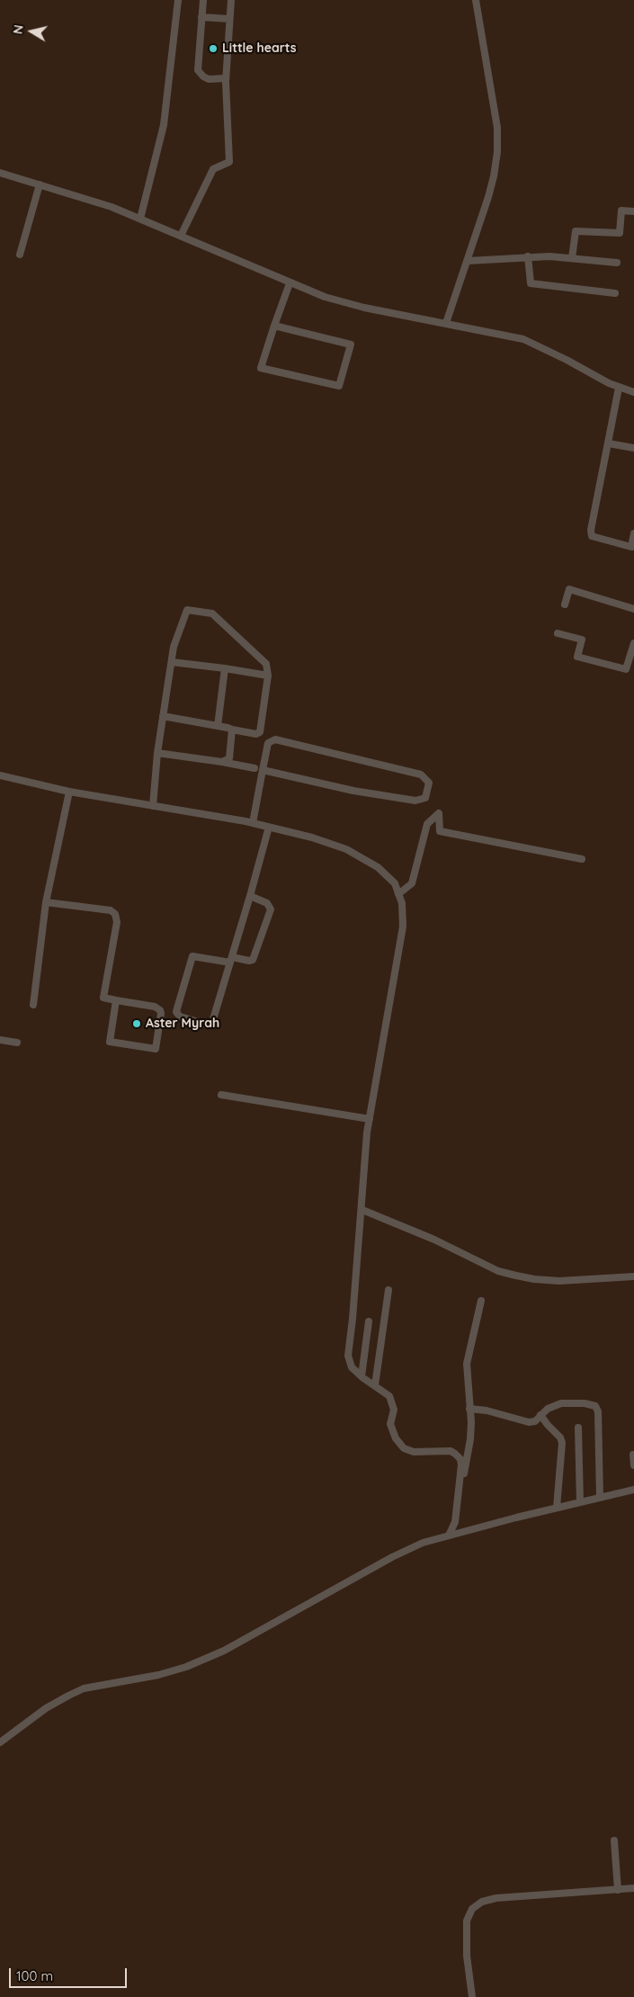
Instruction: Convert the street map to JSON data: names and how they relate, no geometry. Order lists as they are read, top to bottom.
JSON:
{
  "places": ["Little hearts", "Aster Myrah"],
  "scale_bar": "100 m",
  "north": "left"
}
